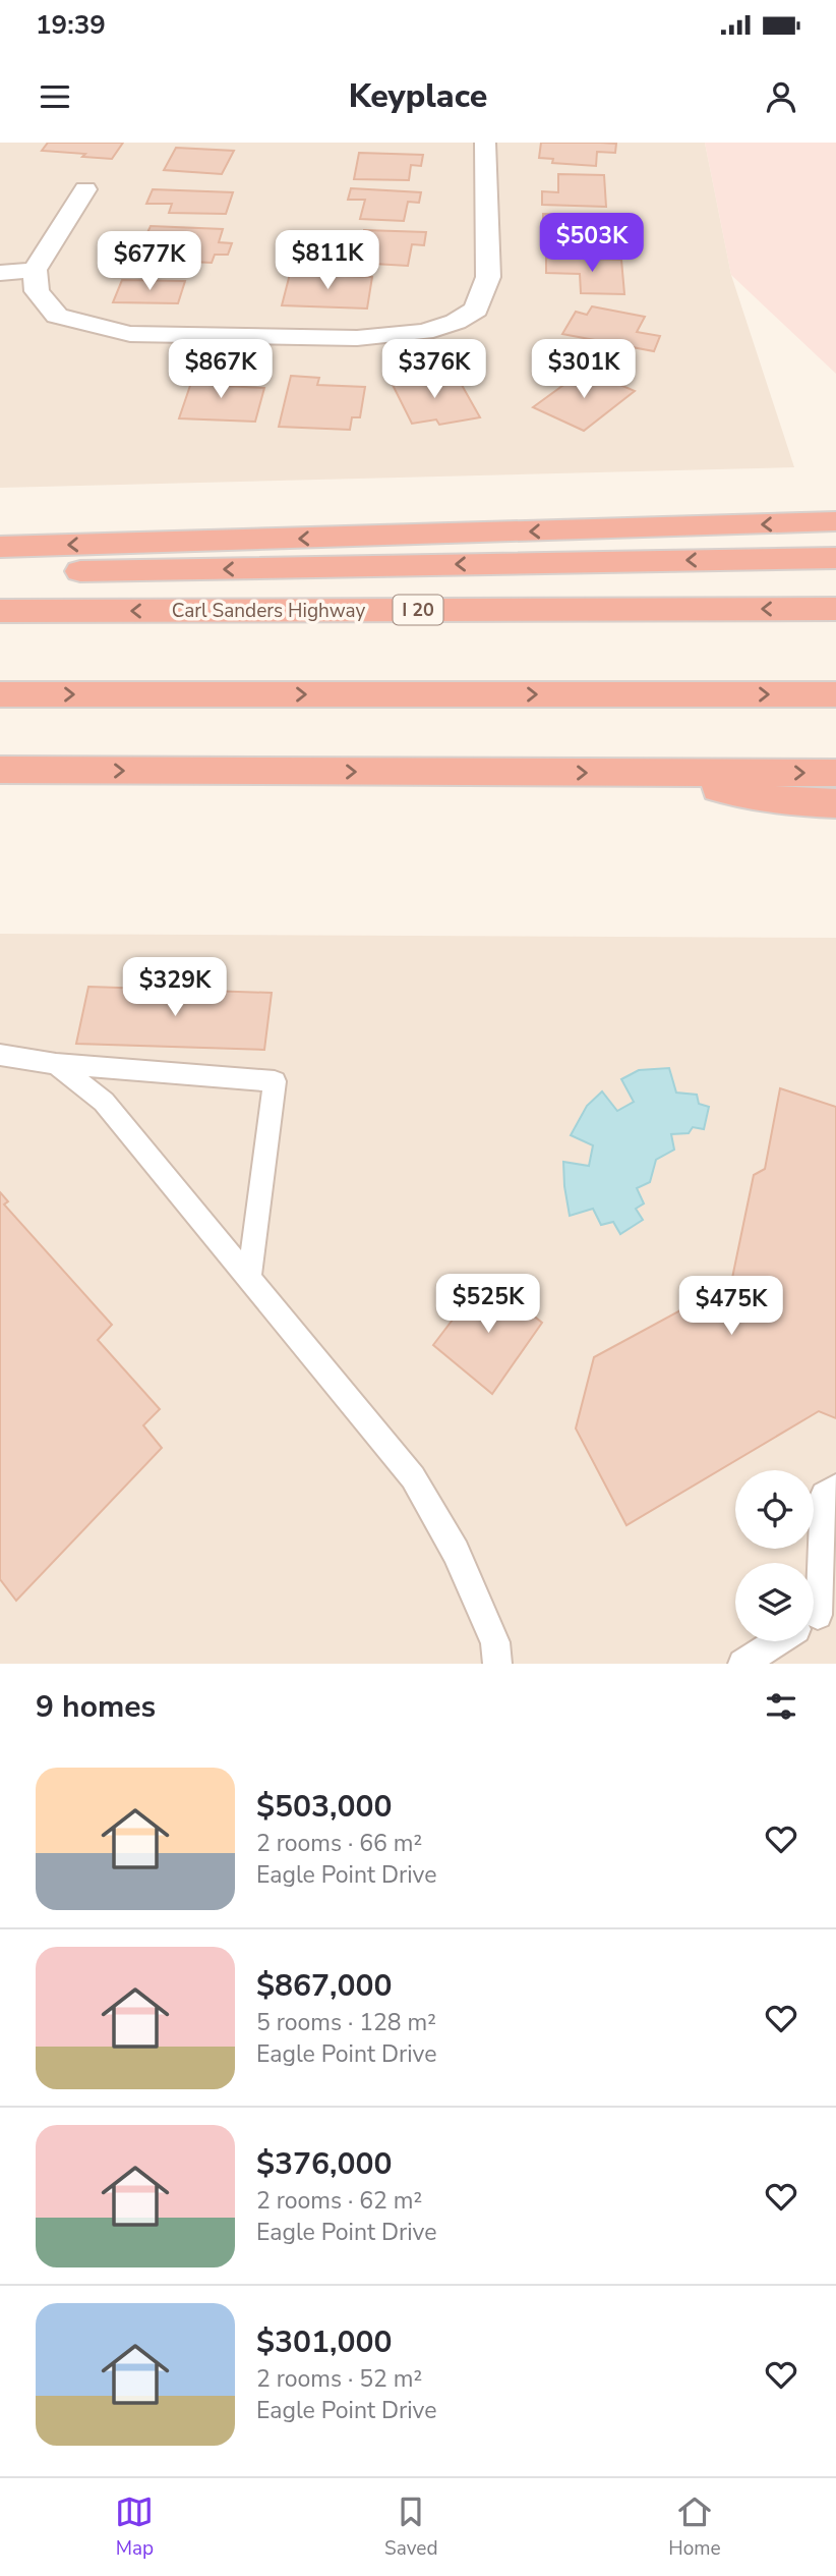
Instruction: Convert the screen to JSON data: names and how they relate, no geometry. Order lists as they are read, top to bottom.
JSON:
{
  "streets": {
    "highway": ["Carl Sanders Highway", "I 20"]
  },
  "page": {
    "status": "19:39",
    "header": "Keyplace",
    "price": [
      "$503K",
      "$811K",
      "$677K",
      "$867K",
      "$376K",
      "$301K",
      "$329K",
      "$525K",
      "$475K"
    ],
    "heading": "9 homes",
    "list": [
      {
        "name": "$503,000",
        "note": "2 rooms · 66 m² · Eagle Point Drive"
      },
      {
        "name": "$867,000",
        "note": "5 rooms · 128 m² · Eagle Point Drive"
      },
      {
        "name": "$376,000",
        "note": "2 rooms · 62 m² · Eagle Point Drive"
      },
      {
        "name": "$301,000",
        "note": "2 rooms · 52 m² · Eagle Point Drive"
      }
    ],
    "tabs": ["Map", "Saved", "Home"]
  }
}
